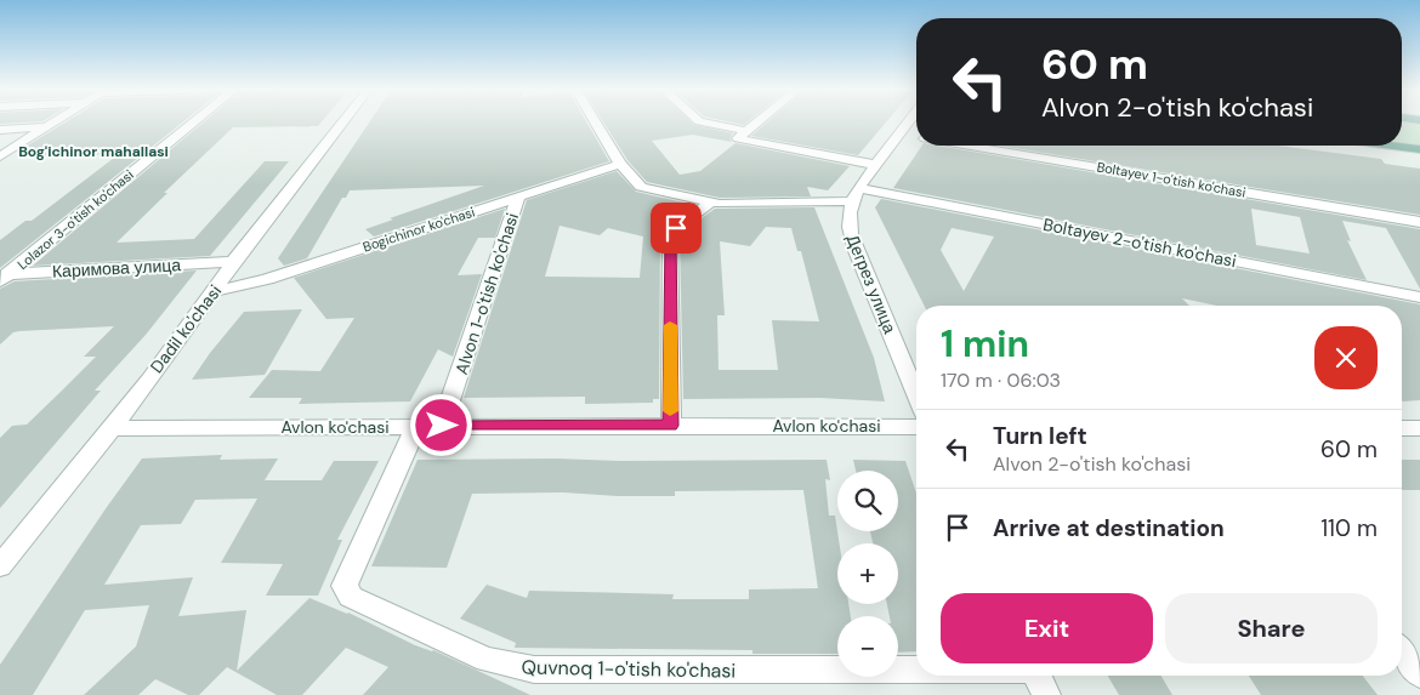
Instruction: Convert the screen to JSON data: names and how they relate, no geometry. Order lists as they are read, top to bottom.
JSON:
{
  "streets": {
    "street": [
      "Boltayev 1-o'tish ko'chasi",
      "Lolazor 3-o'tish ko'chasi",
      "Bogichinor ko'chasi",
      "Boltayev 2-o'tish ko'chasi",
      "Каримова улица",
      "Дегрез улица",
      "Alvon 1-o'tish ko'chasi",
      "Dadil ko'chasi",
      "Avlon ko'chasi",
      "Quvnoq 1-o'tish ko'chasi"
    ]
  },
  "crossings": [
    ["Lolazor 3-o'tish ko'chasi", "Каримова улица"],
    ["Bogichinor ko'chasi", "Alvon 1-o'tish ko'chasi"],
    ["Bogichinor ko'chasi", "Dadil ko'chasi"],
    ["Boltayev 2-o'tish ko'chasi", "Дегрез улица"],
    ["Каримова улица", "Dadil ko'chasi"],
    ["Alvon 1-o'tish ko'chasi", "Avlon ko'chasi"],
    ["Alvon 1-o'tish ko'chasi", "Quvnoq 1-o'tish ko'chasi"],
    ["Dadil ko'chasi", "Avlon ko'chasi"],
    ["Avlon ko'chasi", "Quvnoq 1-o'tish ko'chasi"]
  ],
  "districts": ["Bog'ichinor mahallasi"],
  "page": {
    "turn": ["60 m", "Alvon 2-o'tish ko'chasi"],
    "heading": ["1 min", "170 m · 06:03"],
    "list": [
      {
        "name": "Turn left",
        "note": "Alvon 2-o'tish ko'chasi",
        "value": "60 m"
      },
      {
        "name": "Arrive at destination",
        "value": "110 m"
      }
    ],
    "map_buttons": ["+", "−"],
    "buttons": ["Exit", "Share"]
  }
}
